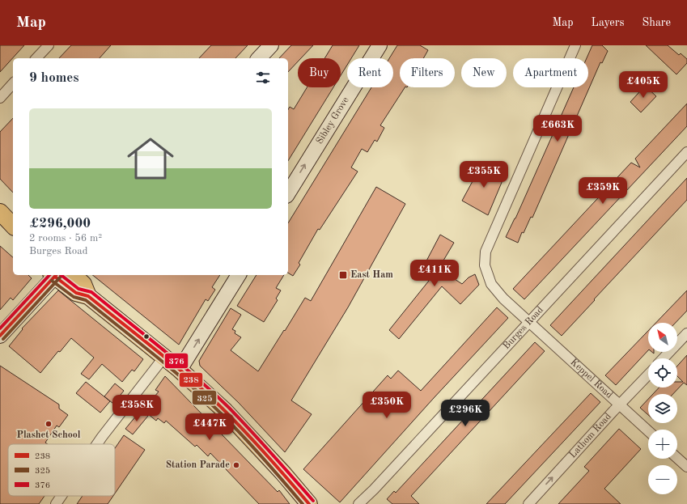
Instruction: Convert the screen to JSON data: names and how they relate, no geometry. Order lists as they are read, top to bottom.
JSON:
{
  "streets": {
    "main road": ["Sibley Grove"],
    "street": ["Burges Road", "Keppel Road", "Lathom Road"]
  },
  "crossings": [
    ["Burges Road", "Keppel Road"],
    ["Keppel Road", "Lathom Road"]
  ],
  "one_way": ["Sibley Grove", "Lathom Road"],
  "places": {
    "transit": ["East Ham"],
    "other": ["Plashet School", "Station Parade"]
  },
  "lines": ["transit line 238", "transit line 376", "transit line 325"],
  "legend": ["238", "325", "376"],
  "north": "top left",
  "page": {
    "header": "Map",
    "nav": ["Map", "Layers", "Share"],
    "chip": [
      "Buy",
      "Rent",
      "Filters",
      "New",
      "Apartment"
    ],
    "heading": "9 homes",
    "price": [
      "£405K",
      "£663K",
      "£355K",
      "£359K",
      "£411K",
      "£350K",
      "£358K",
      "£296K",
      "£447K"
    ],
    "list": [
      {
        "name": "£296,000",
        "note": "2 rooms · 56 m² · Burges Road"
      }
    ],
    "map_buttons": ["+", "−"]
  }
}
